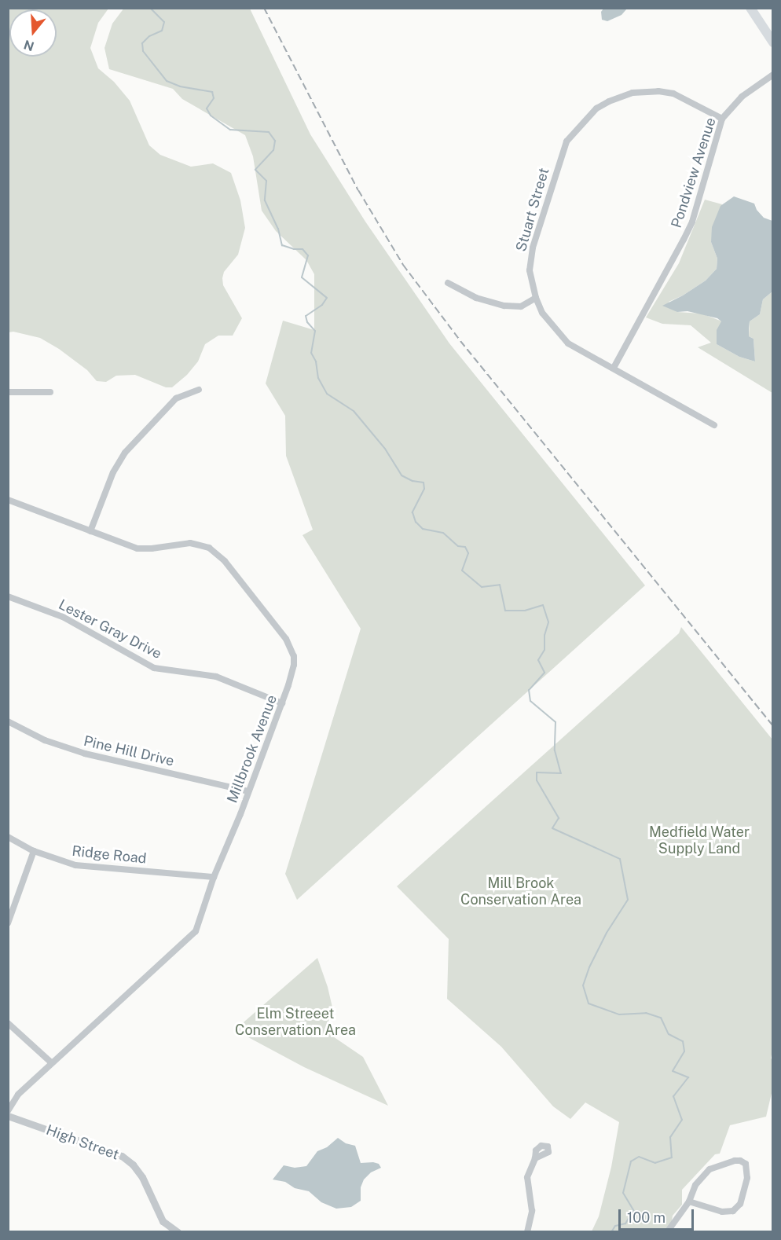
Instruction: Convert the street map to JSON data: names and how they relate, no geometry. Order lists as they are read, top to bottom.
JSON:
{
  "streets": {
    "street": [
      "Pondview Avenue",
      "Stuart Street",
      "Lester Gray Drive",
      "Millbrook Avenue",
      "Pine Hill Drive",
      "Ridge Road",
      "High Street"
    ]
  },
  "crossings": [
    ["Pondview Avenue", "Stuart Street"],
    ["Lester Gray Drive", "Millbrook Avenue"],
    ["Millbrook Avenue", "Pine Hill Drive"],
    ["Millbrook Avenue", "Ridge Road"]
  ],
  "parks": ["Medfield Water Supply Land", "Mill Brook Conservation Area", "Elm Streeet Conservation Area"],
  "scale_bar": "100 m",
  "north": "bottom"
}
